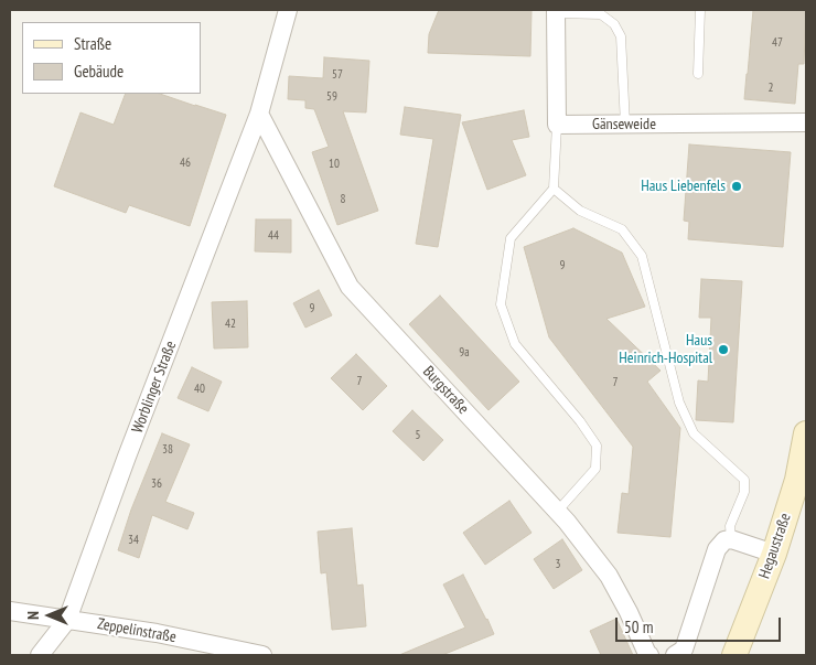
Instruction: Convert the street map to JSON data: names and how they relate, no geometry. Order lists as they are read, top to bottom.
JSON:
{
  "streets": {
    "main road": ["Hegaustraße"],
    "street": [
      "Gänseweide",
      "Worblinger Straße",
      "Burgstraße",
      "Zeppelinstraße"
    ]
  },
  "crossings": [
    ["Worblinger Straße", "Burgstraße"],
    ["Worblinger Straße", "Zeppelinstraße"]
  ],
  "places": ["Haus Liebenfels", "Haus Heinrich-Hospital"],
  "house_numbers": [
    "47",
    "57",
    "2",
    "59",
    "46",
    "10",
    "8",
    "44",
    "9",
    "9",
    "42",
    "9a",
    "7",
    "7",
    "40",
    "5",
    "38",
    "36",
    "34",
    "3"
  ],
  "legend": ["Straße", "Gebäude"],
  "scale_bar": "50 m",
  "north": "left"
}
